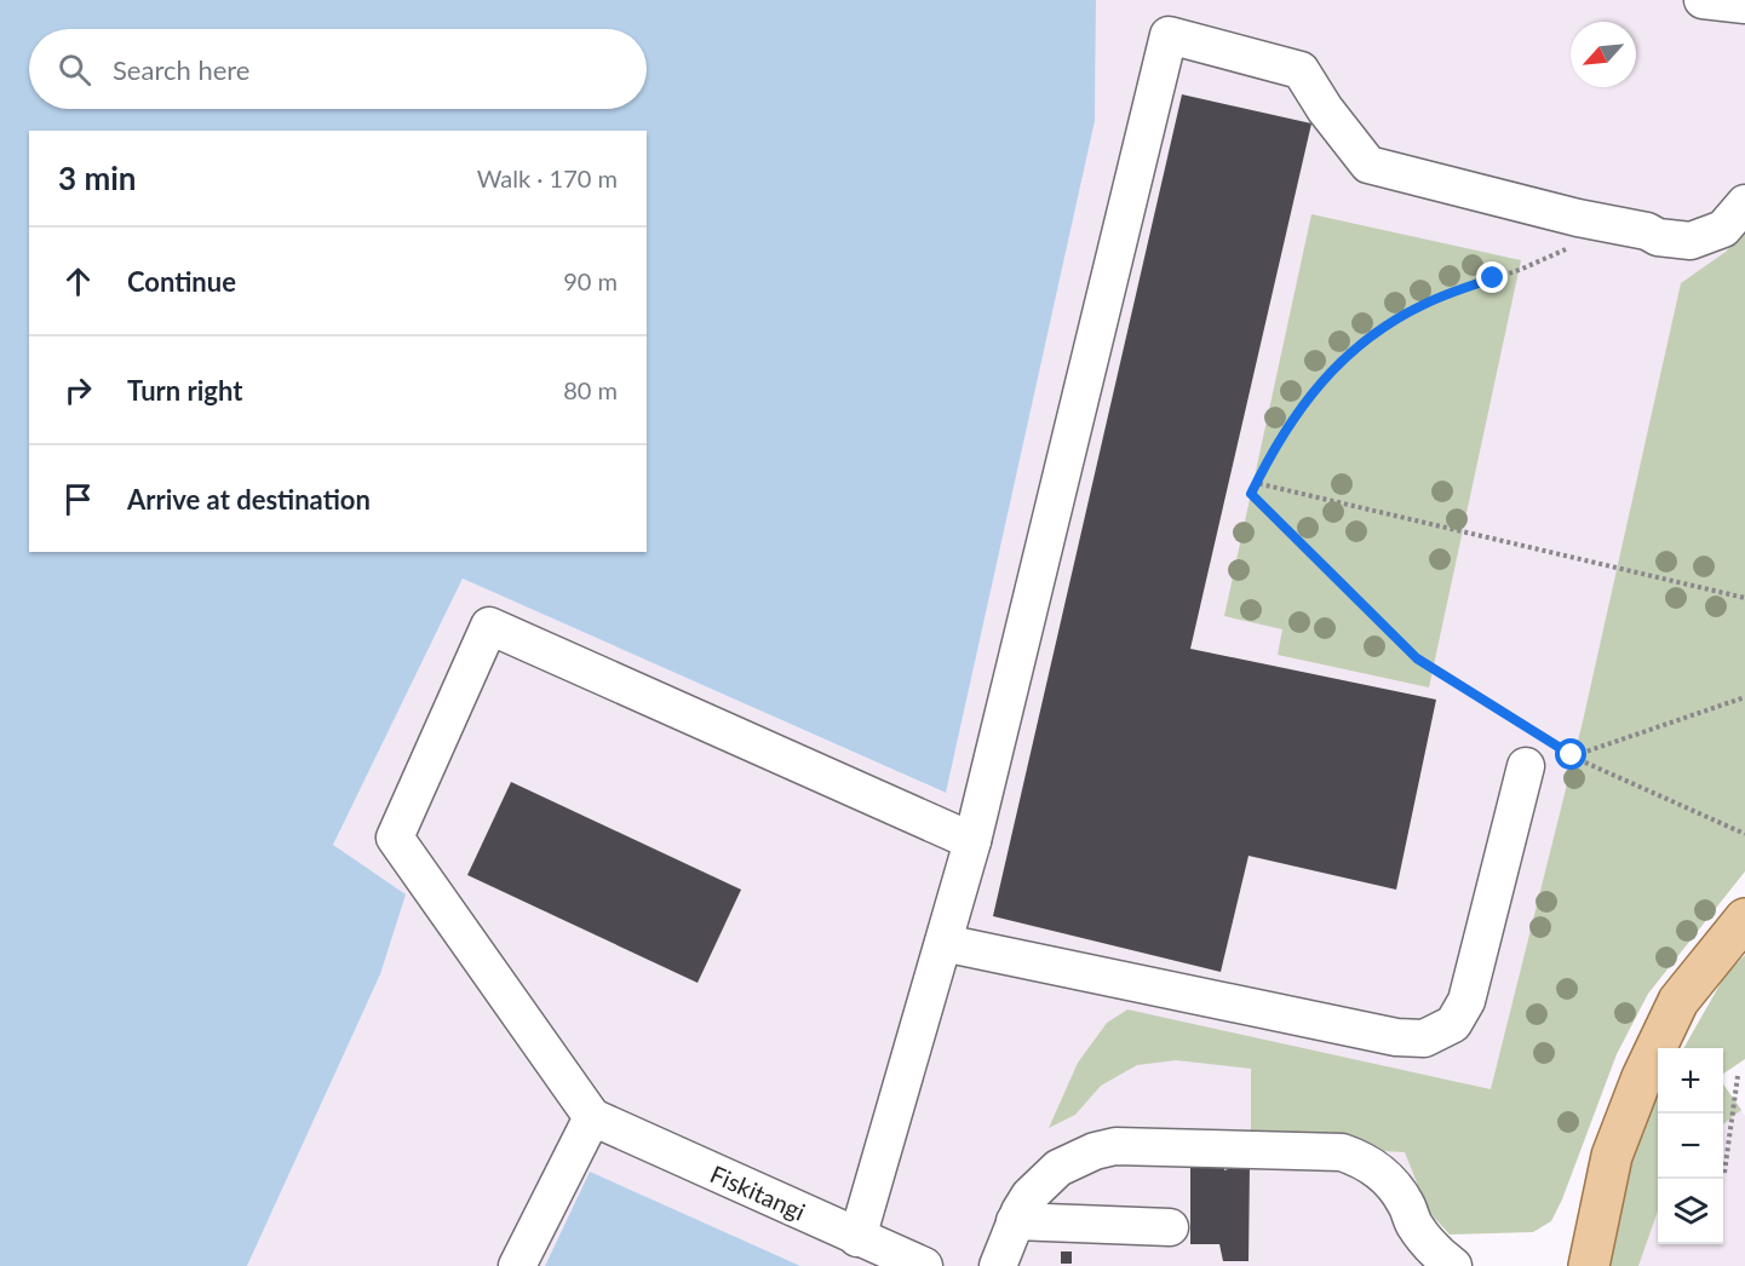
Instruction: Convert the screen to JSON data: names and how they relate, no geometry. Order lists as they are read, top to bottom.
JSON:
{
  "streets": {
    "street": ["Fiskitangi"]
  },
  "north": "bottom left",
  "page": {
    "search": "Search here",
    "heading": ["3 min", "Walk · 170 m"],
    "list": [
      ["Continue", "90 m"],
      ["Turn right", "80 m"],
      "Arrive at destination"
    ],
    "map_buttons": ["+", "−"]
  }
}
